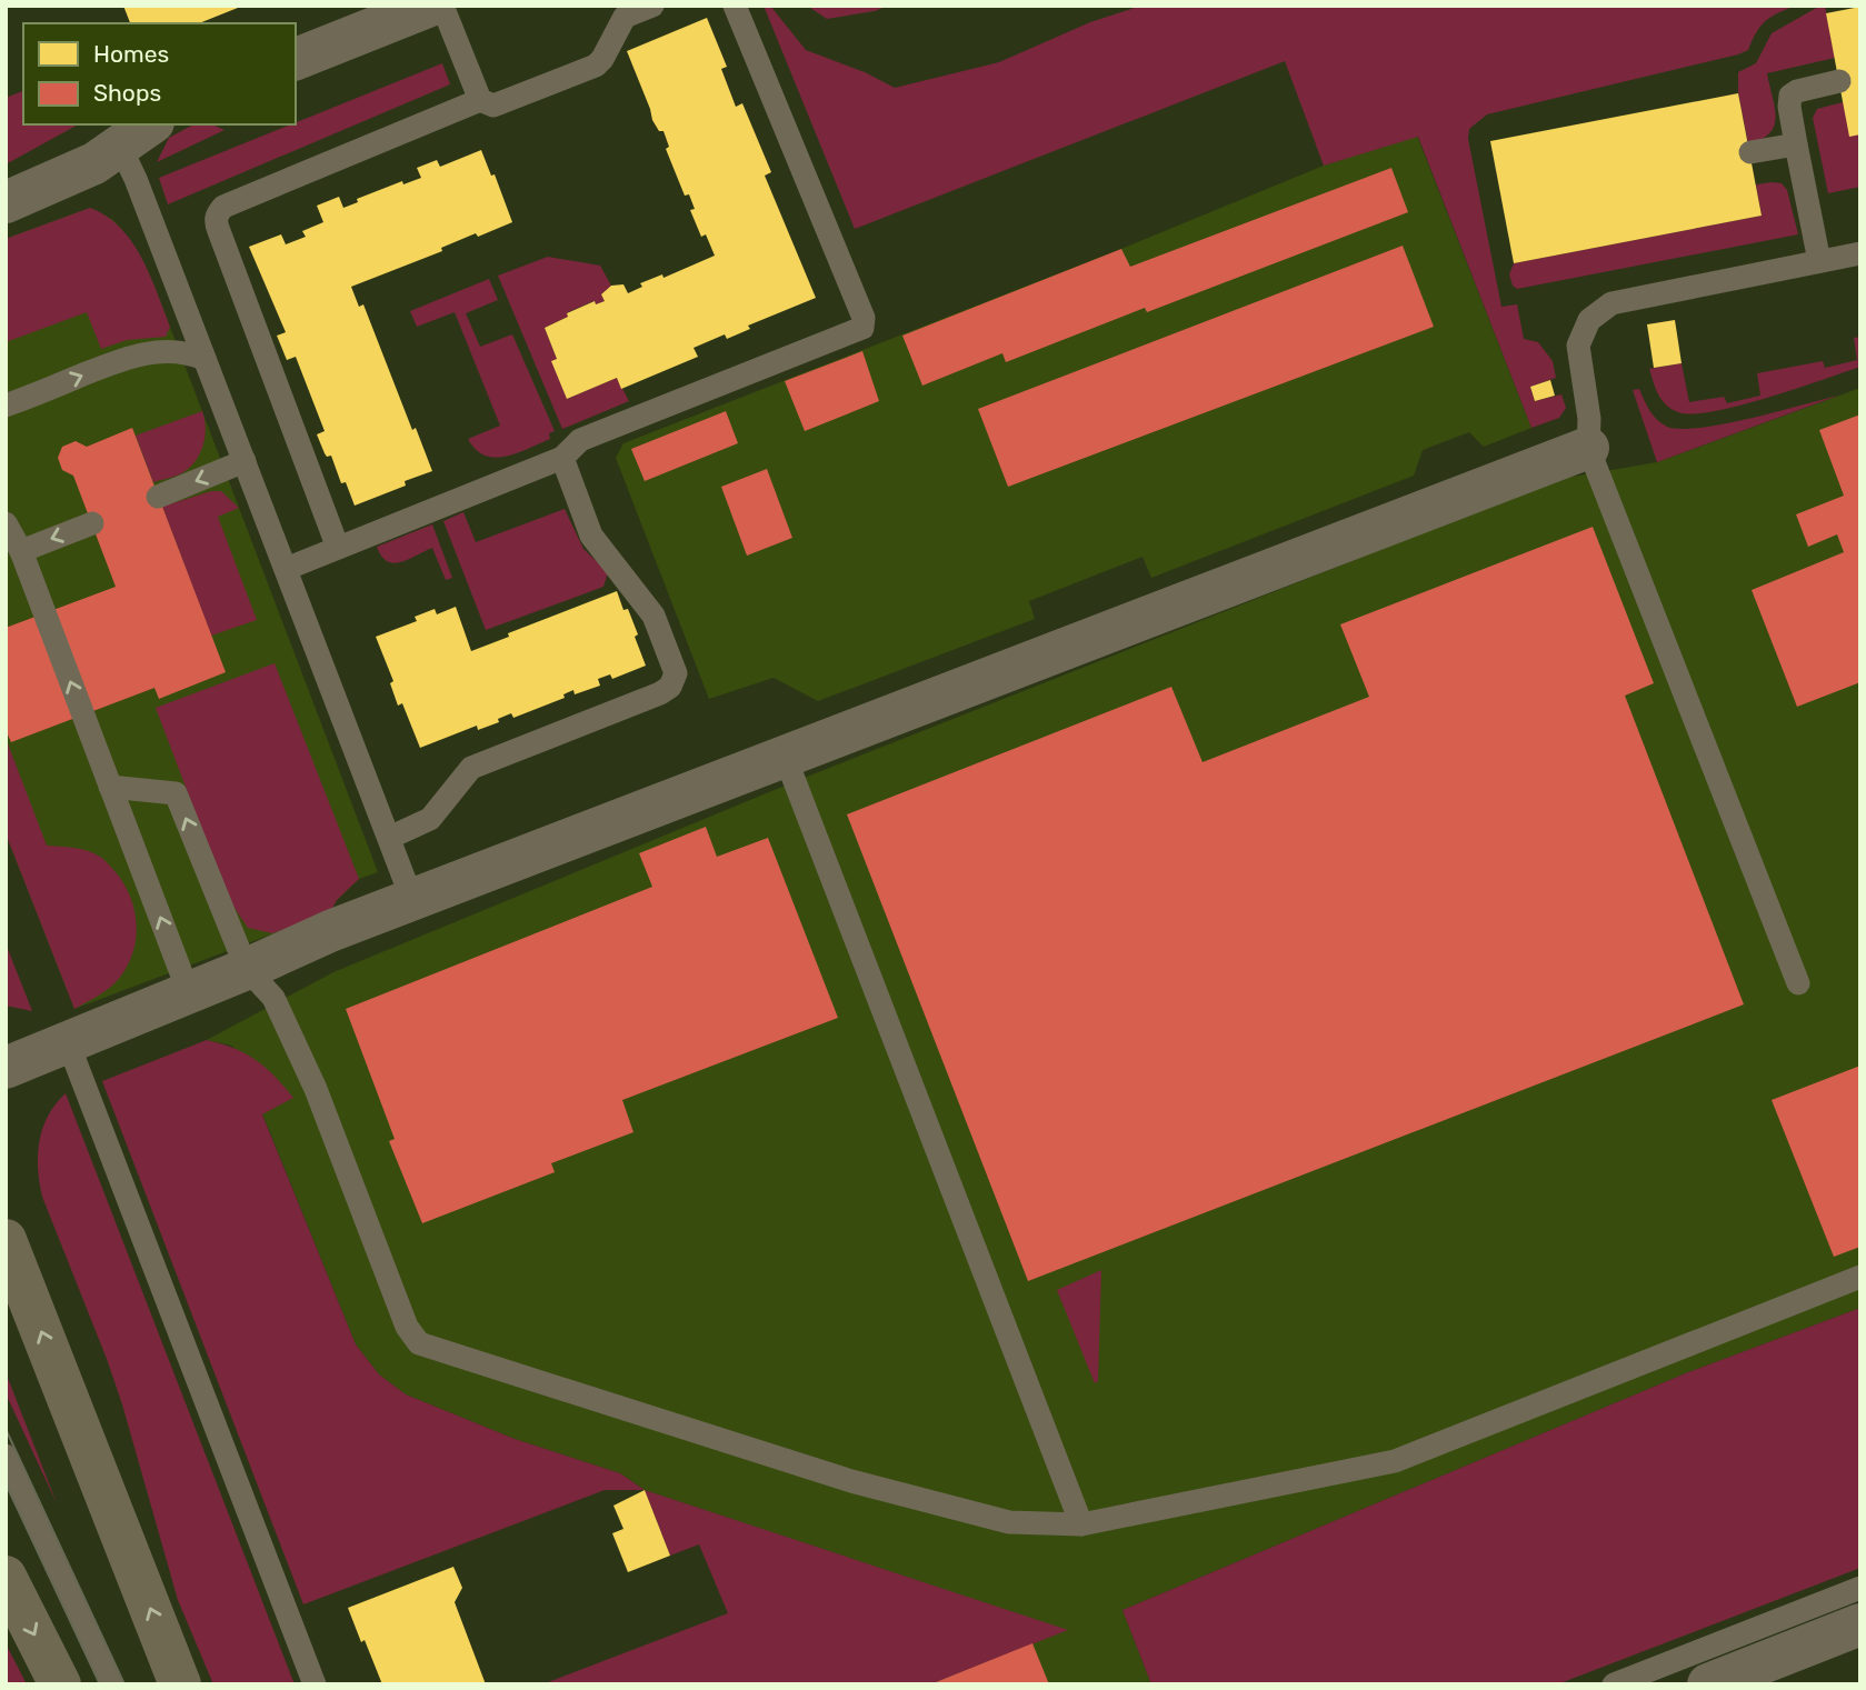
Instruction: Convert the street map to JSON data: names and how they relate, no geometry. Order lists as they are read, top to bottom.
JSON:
{
  "legend": ["Homes", "Shops"]
}
